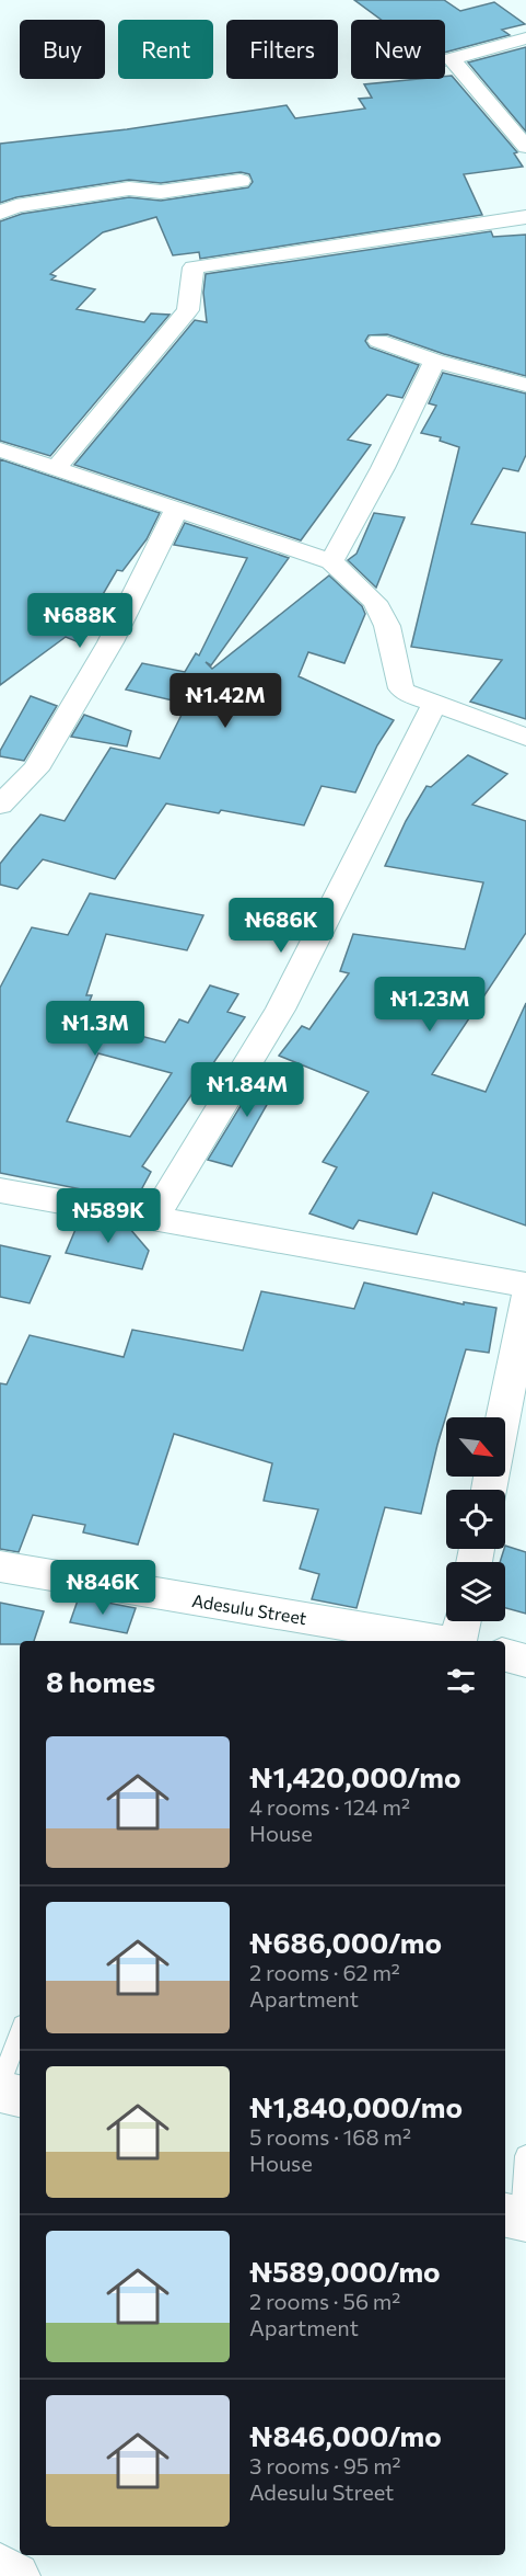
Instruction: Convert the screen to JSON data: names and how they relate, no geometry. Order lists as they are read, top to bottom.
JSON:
{
  "streets": {
    "street": ["Adesulu Street"]
  },
  "north": "bottom right",
  "page": {
    "chip": [
      "Buy",
      "Rent",
      "Filters",
      "New"
    ],
    "price": [
      "₦688K",
      "₦1.42M",
      "₦686K",
      "₦1.23M",
      "₦1.3M",
      "₦1.84M",
      "₦589K",
      "₦846K"
    ],
    "heading": "8 homes",
    "list": [
      {
        "name": "₦1,420,000/mo",
        "note": "4 rooms · 124 m² · House"
      },
      {
        "name": "₦686,000/mo",
        "note": "2 rooms · 62 m² · Apartment"
      },
      {
        "name": "₦1,840,000/mo",
        "note": "5 rooms · 168 m² · House"
      },
      {
        "name": "₦589,000/mo",
        "note": "2 rooms · 56 m² · Apartment"
      },
      {
        "name": "₦846,000/mo",
        "note": "3 rooms · 95 m² · Adesulu Street"
      }
    ]
  }
}
